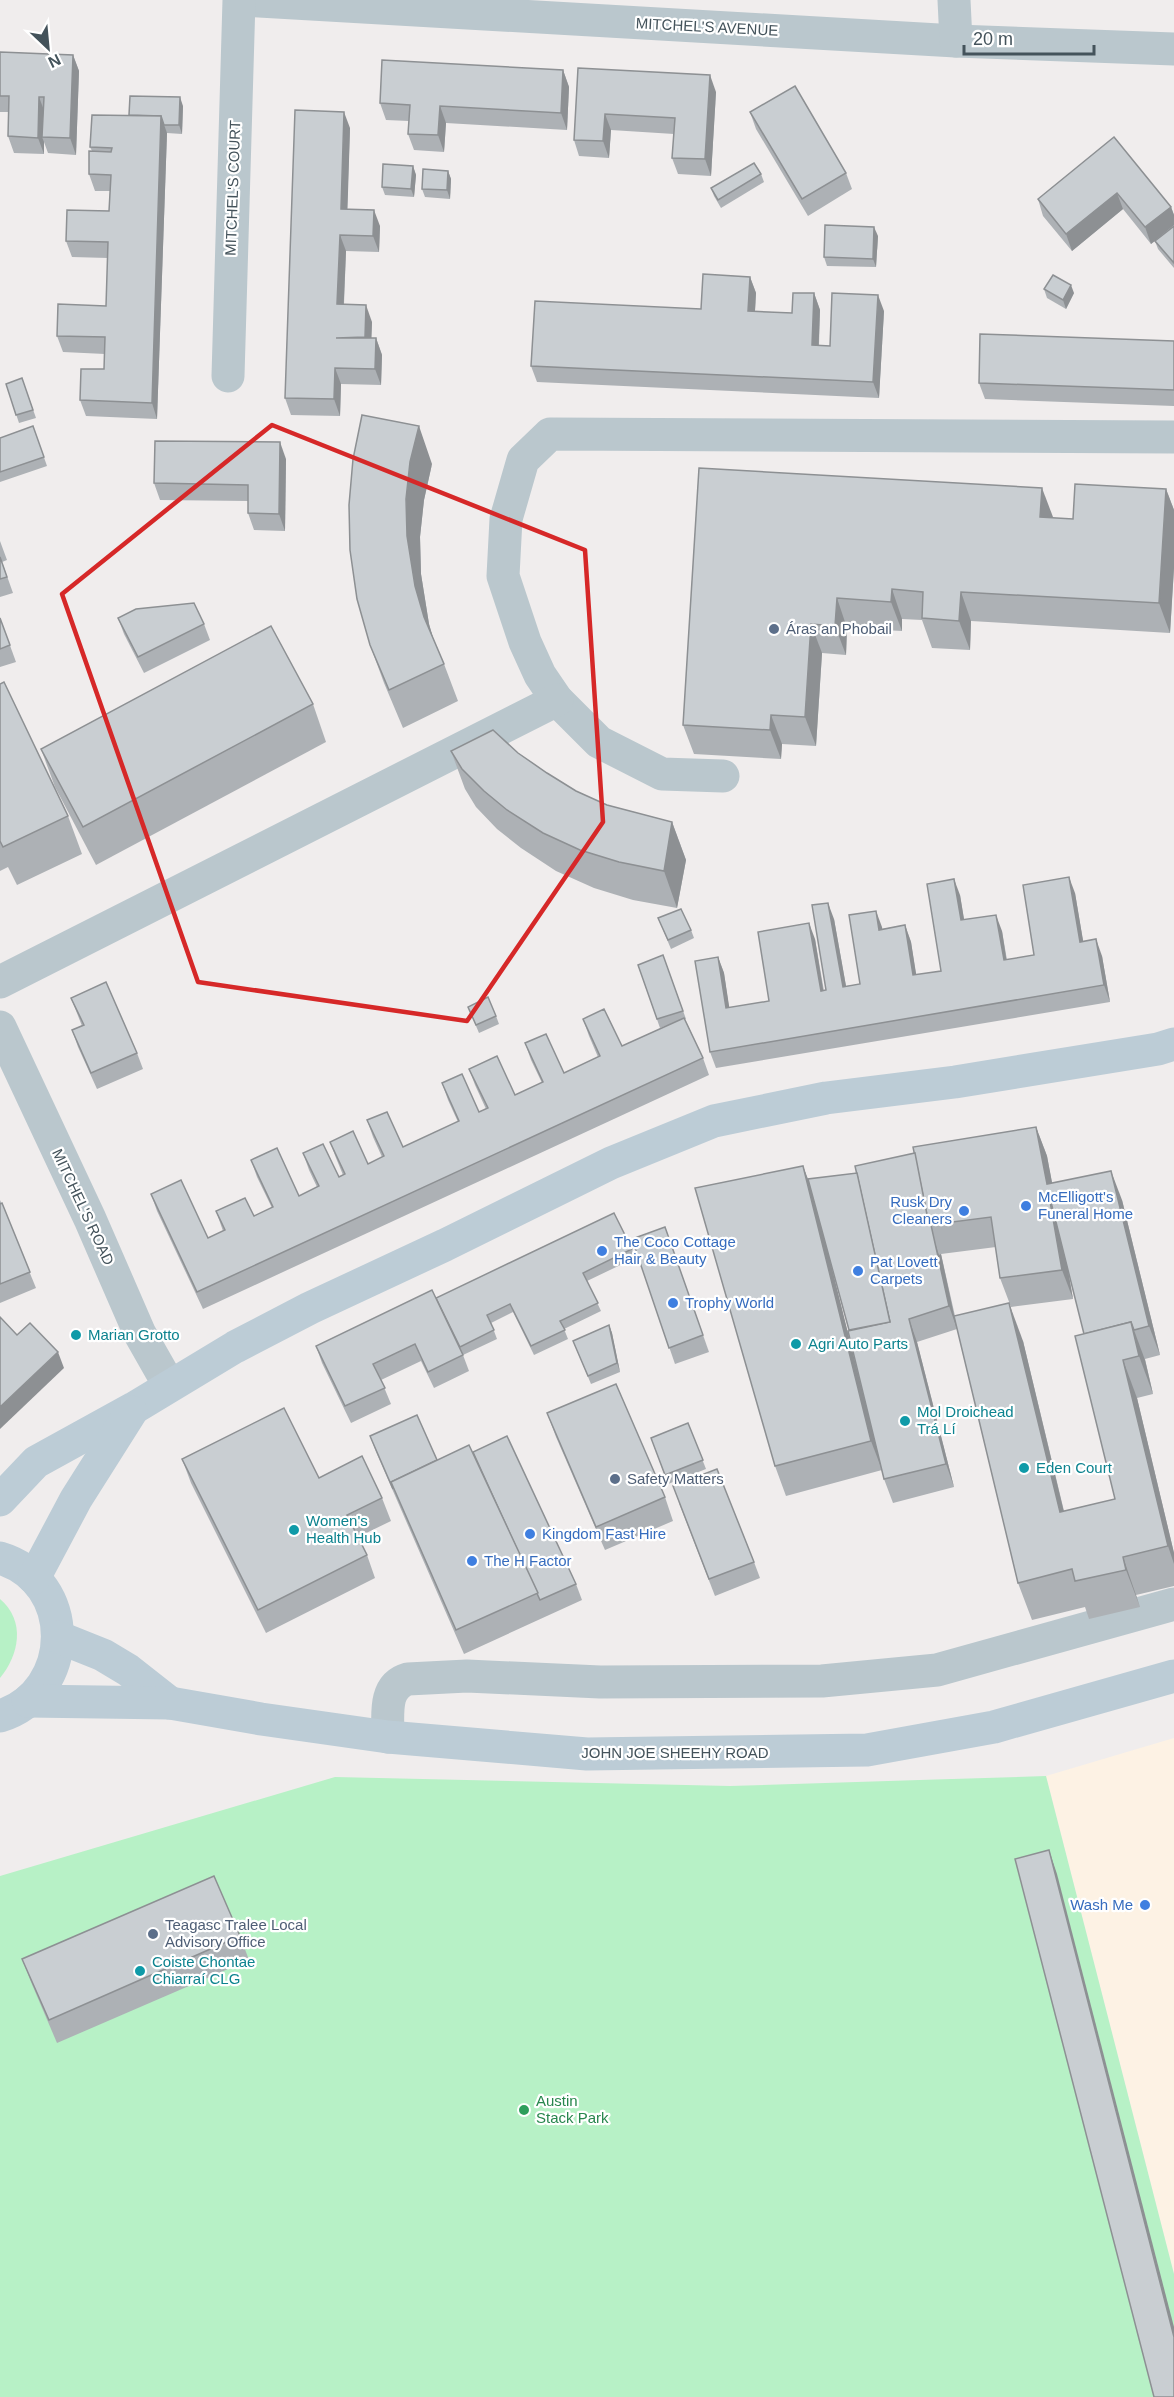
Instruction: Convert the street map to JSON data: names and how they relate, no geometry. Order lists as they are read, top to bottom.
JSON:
{
  "streets": {
    "main road": ["JOHN JOE SHEEHY ROAD"],
    "street": ["MITCHEL'S AVENUE", "MITCHEL'S COURT", "MITCHEL'S ROAD"]
  },
  "crossings": [
    ["MITCHEL'S AVENUE", "MITCHEL'S COURT"]
  ],
  "places": [
    "Áras an Phobail",
    "McElligott's Funeral Home",
    "Rusk Dry Cleaners",
    "The Coco Cottage Hair & Beauty",
    "Pat Lovett Carpets",
    "Trophy World",
    "Marian Grotto",
    "Agri Auto Parts",
    "Mol Droichead Trá Lí",
    "Eden Court",
    "Safety Matters",
    "Women's Health Hub",
    "Kingdom Fast Hire",
    "The H Factor",
    "Wash Me",
    "Teagasc Tralee Local Advisory Office",
    "Coiste Chontae Chiarraí CLG",
    "Austin Stack Park"
  ],
  "scale_bar": "20 m",
  "north": "bottom right"
}
